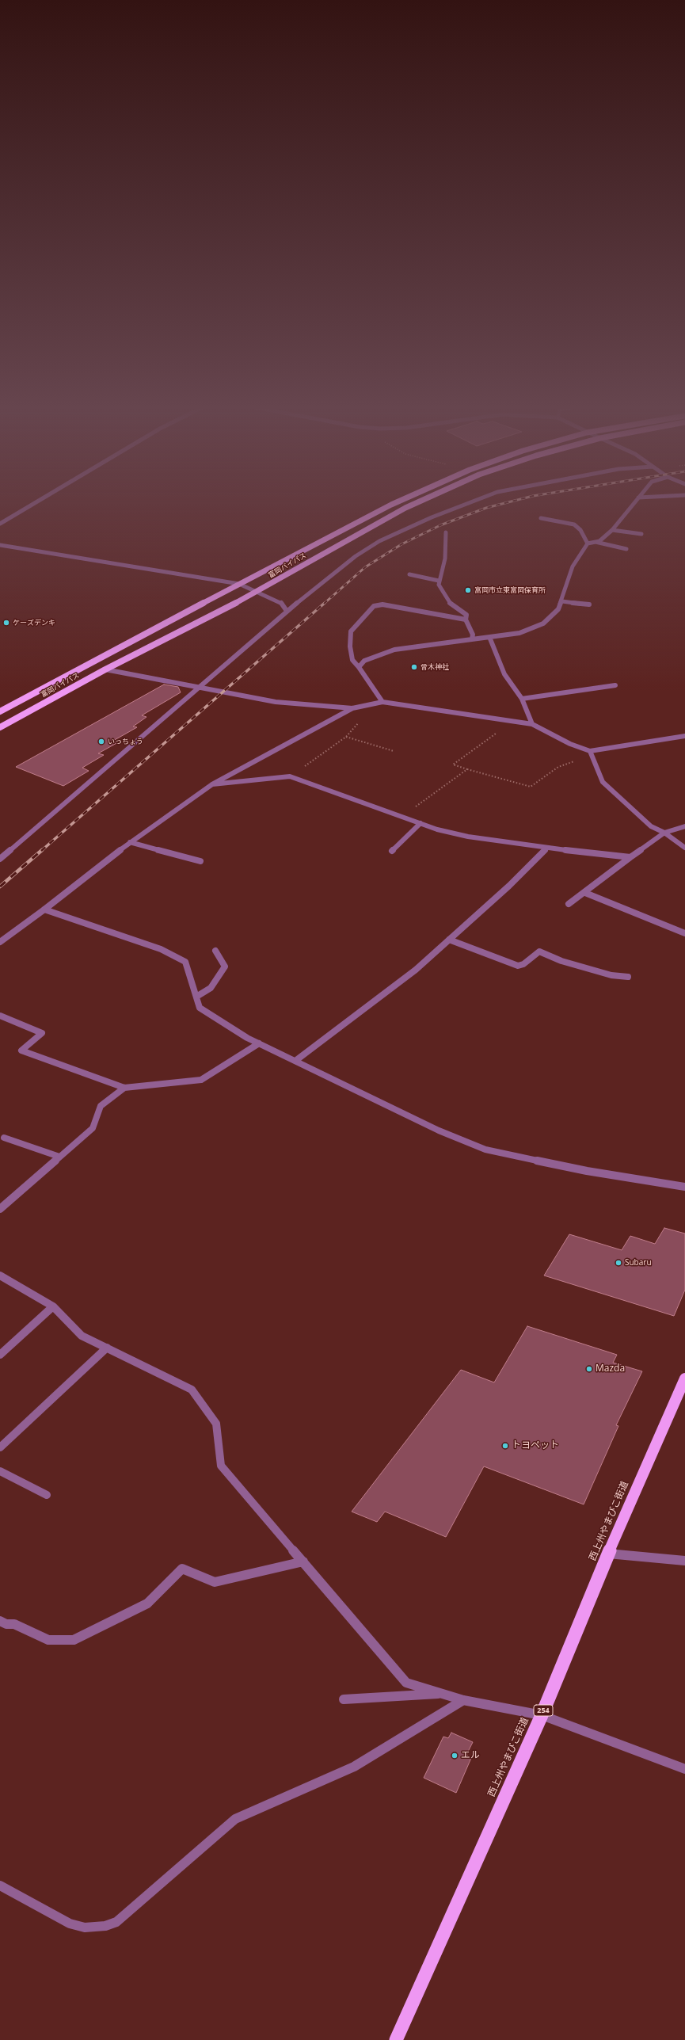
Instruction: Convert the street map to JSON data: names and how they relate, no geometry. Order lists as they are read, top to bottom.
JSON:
{
  "streets": {
    "highway": ["富岡バイパス", "西上州やまびこ街道", "254"]
  },
  "places": [
    "富岡市立東富岡保育所",
    "ケーズデンキ",
    "曾木神社",
    "いっちょう",
    "Subaru",
    "Mazda",
    "トヨペット",
    "エル"
  ]
}
